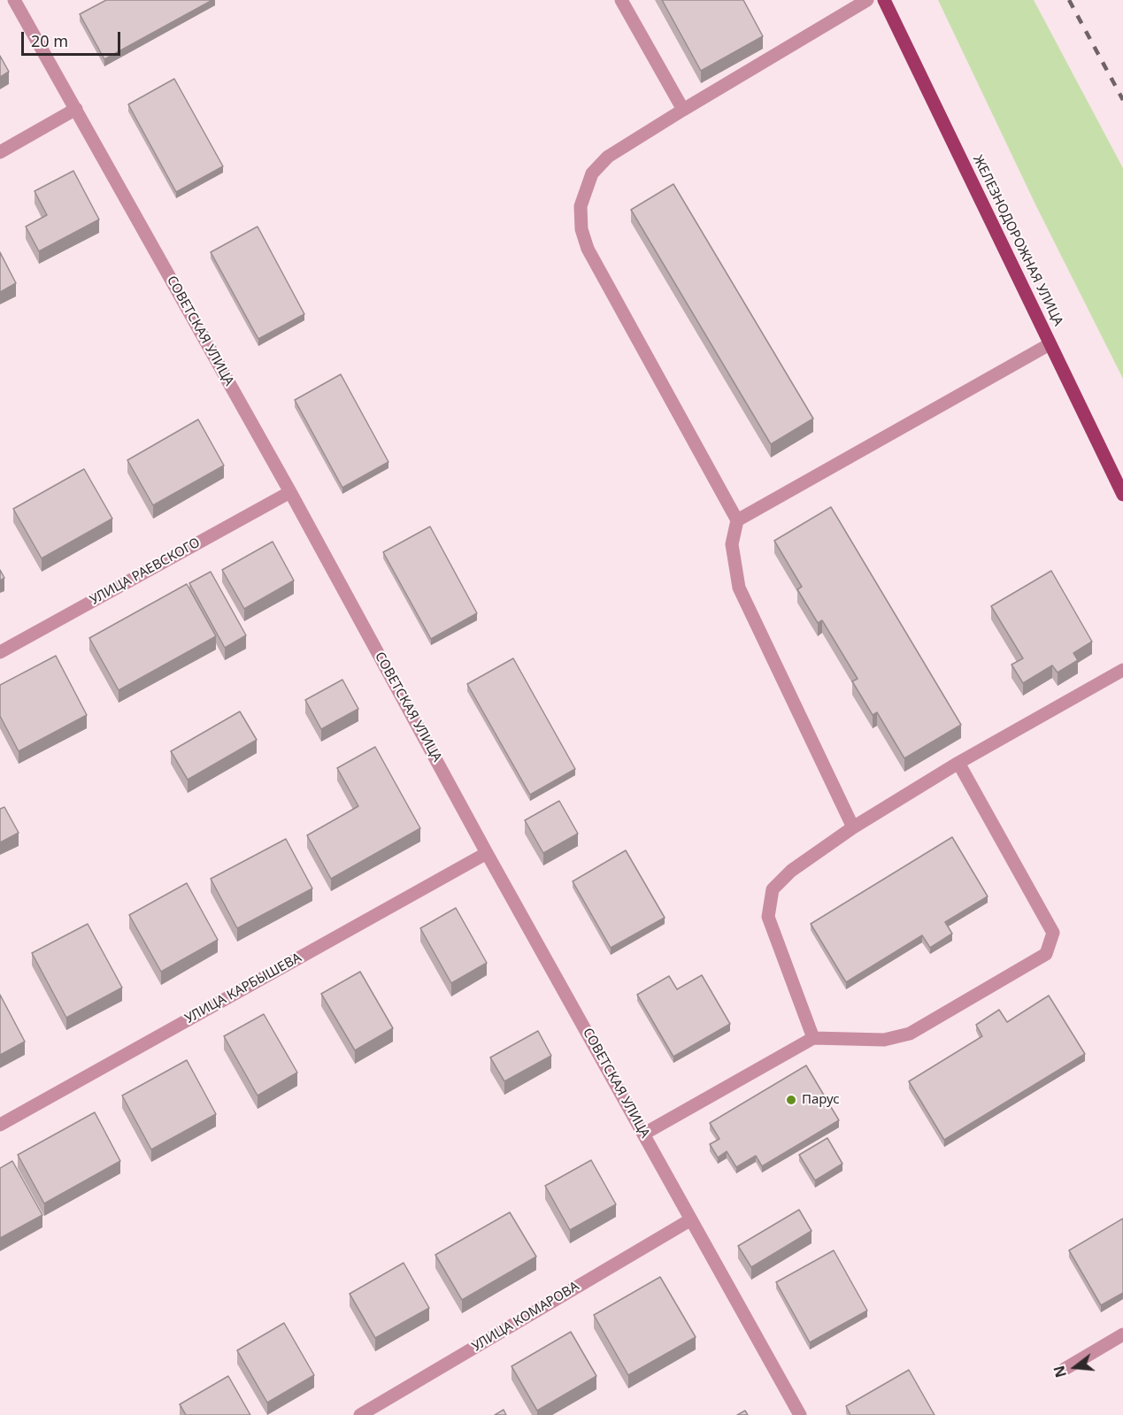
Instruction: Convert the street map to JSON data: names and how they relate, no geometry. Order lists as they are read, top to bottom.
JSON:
{
  "streets": {
    "main road": ["ЖЕЛЕЗНОДОРОЖНАЯ УЛИЦА"],
    "street": [
      "СОВЕТСКАЯ УЛИЦА",
      "УЛИЦА РАЕВСКОГО",
      "УЛИЦА КАРБЫШЕВА",
      "УЛИЦА КОМАРОВА"
    ]
  },
  "crossings": [
    ["СОВЕТСКАЯ УЛИЦА", "УЛИЦА РАЕВСКОГО"],
    ["СОВЕТСКАЯ УЛИЦА", "УЛИЦА КАРБЫШЕВА"],
    ["СОВЕТСКАЯ УЛИЦА", "УЛИЦА КОМАРОВА"]
  ],
  "places": ["Парус"],
  "scale_bar": "20 m",
  "north": "left"
}
